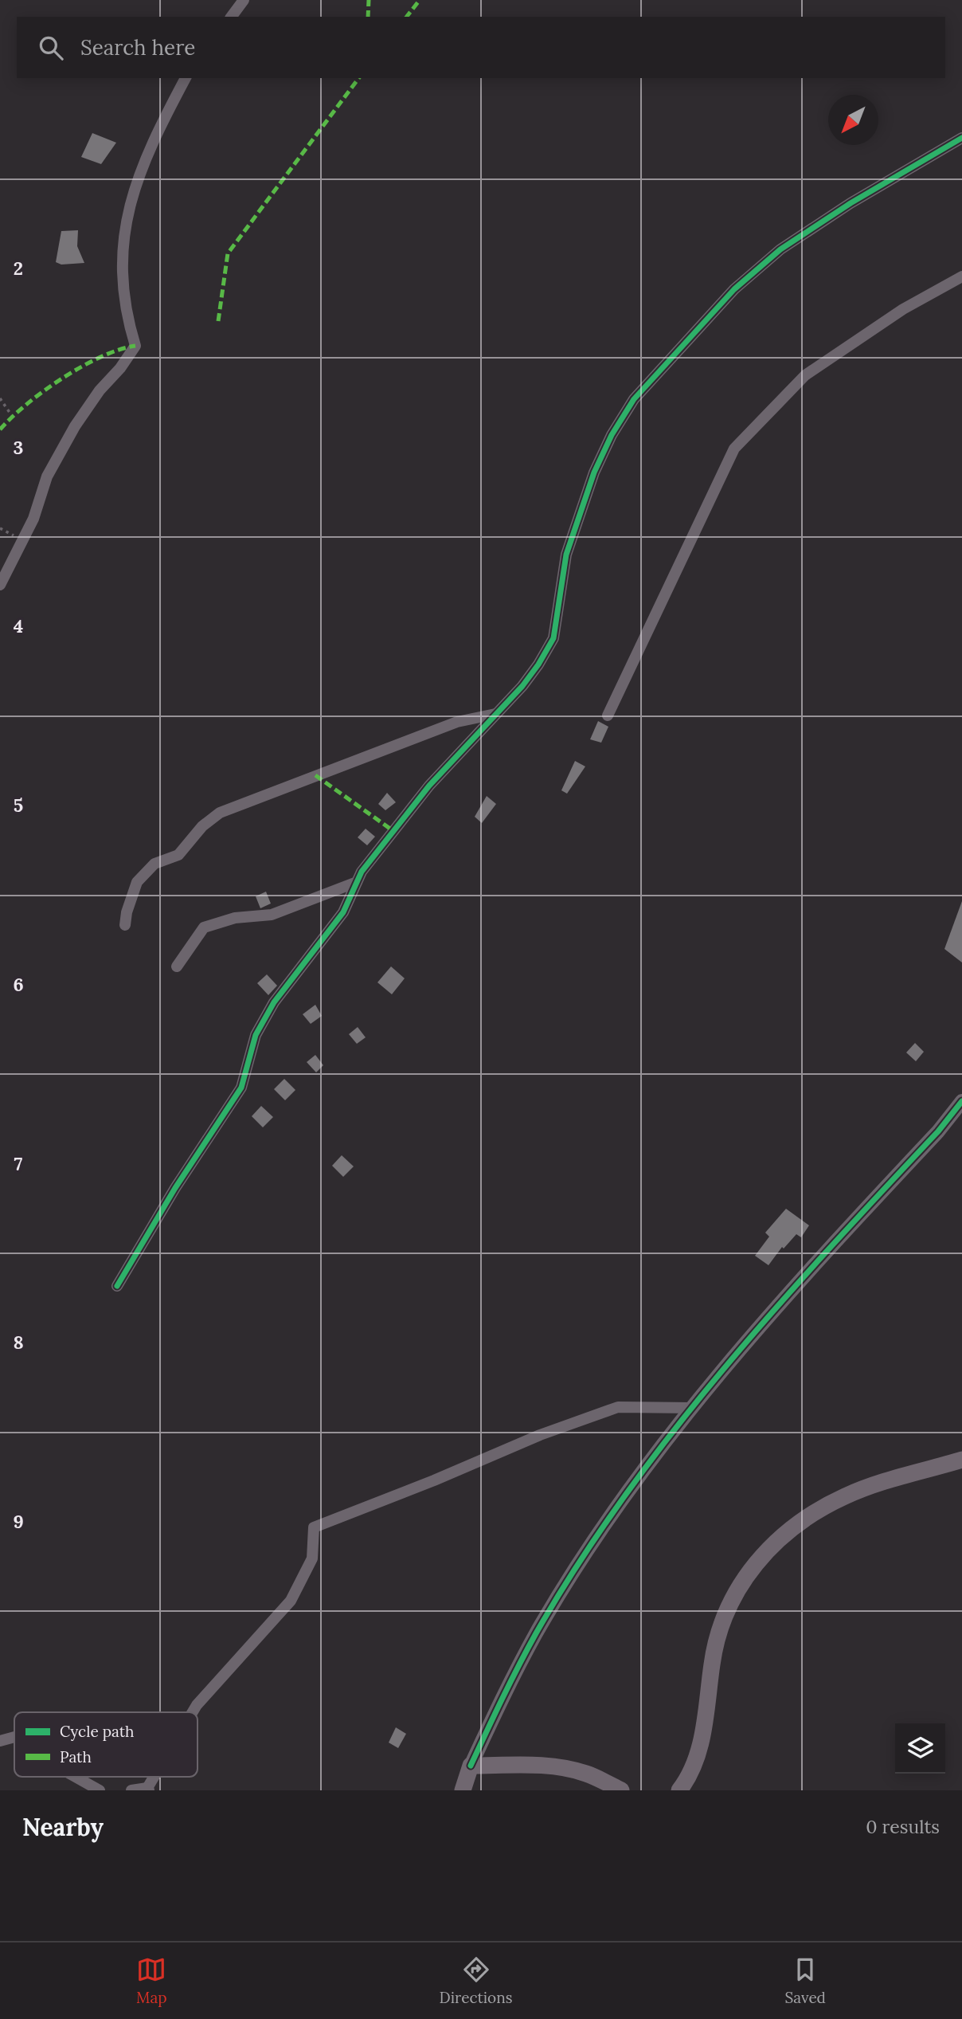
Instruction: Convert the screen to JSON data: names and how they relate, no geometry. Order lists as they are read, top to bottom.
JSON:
{
  "legend": ["Cycle path", "Path"],
  "north": "bottom left",
  "page": {
    "search": "Search here",
    "heading": ["Nearby", "0 results"],
    "nav": ["Map", "Directions", "Saved"]
  },
  "grid": {
    "rows": [
      "2",
      "3",
      "4",
      "5",
      "6",
      "7",
      "8",
      "9"
    ]
  }
}
